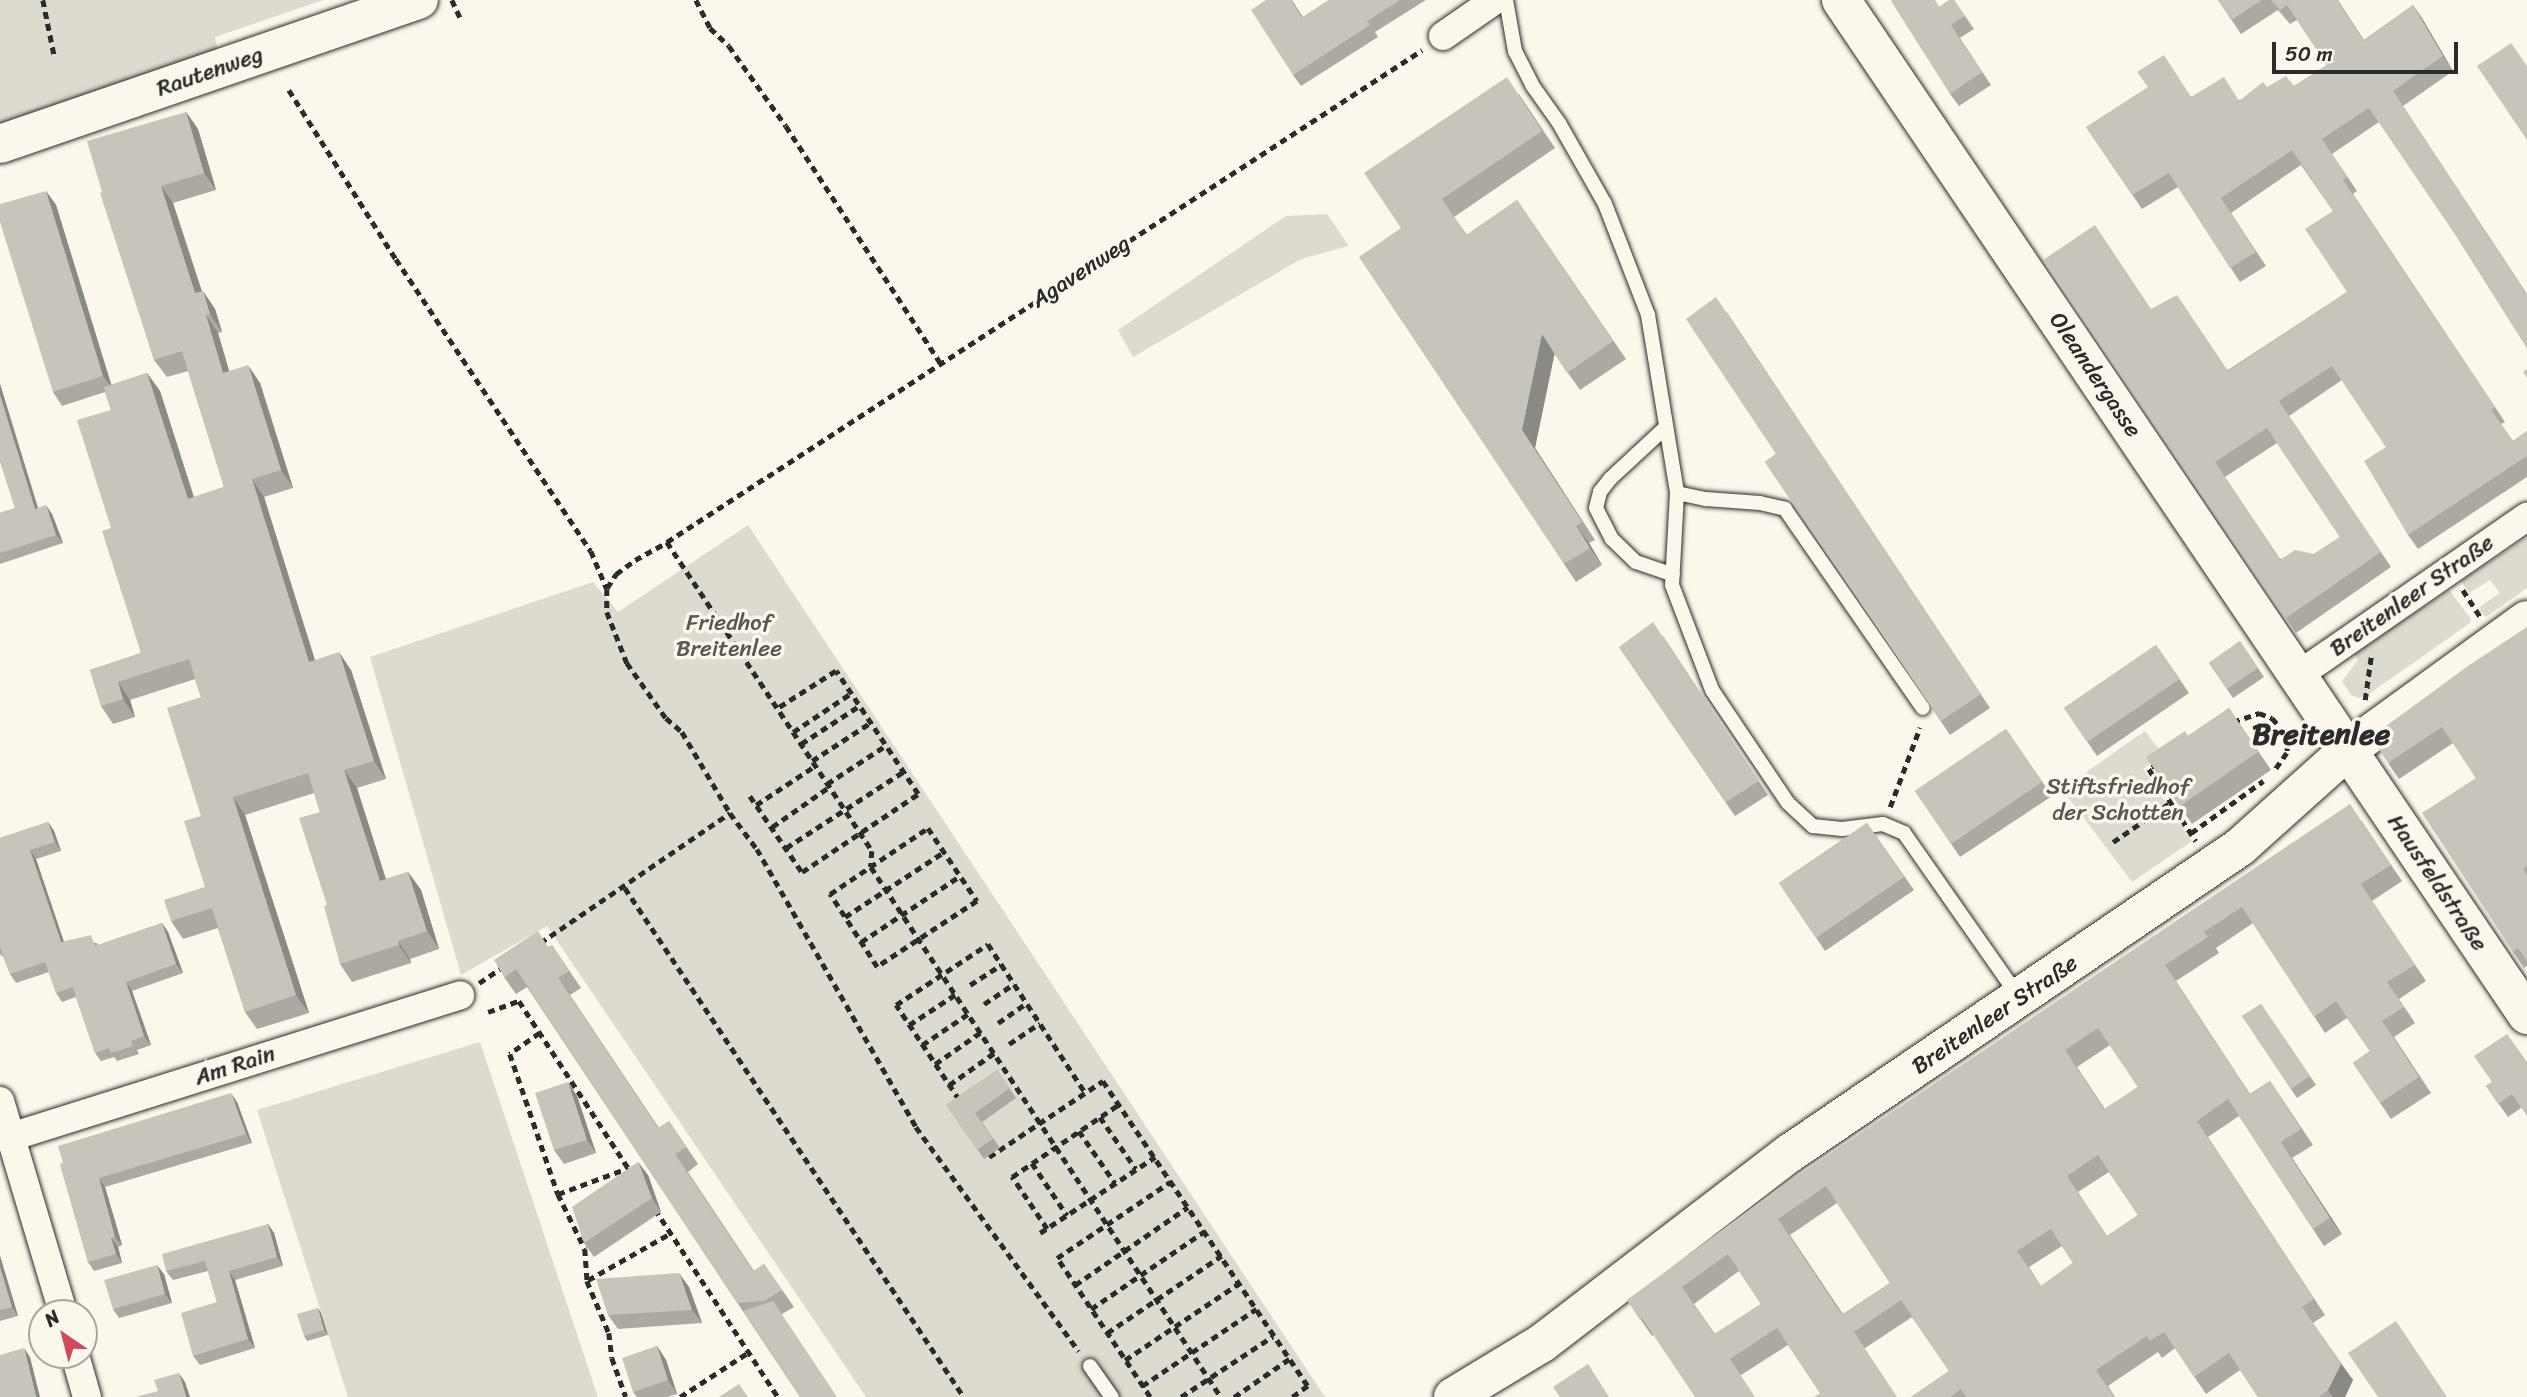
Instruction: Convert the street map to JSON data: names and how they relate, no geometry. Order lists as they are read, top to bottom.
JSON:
{
  "streets": {
    "street": [
      "Rautenweg",
      "Oleandergasse",
      "Breitenleer Straße",
      "Hausfeldstraße",
      "Am Rain"
    ],
    "path": ["Agavenweg"]
  },
  "crossings": [
    ["Oleandergasse", "Breitenleer Straße"],
    ["Oleandergasse", "Hausfeldstraße"],
    ["Breitenleer Straße", "Hausfeldstraße"]
  ],
  "districts": ["Breitenlee"],
  "parks": ["Friedhof Breitenlee", "Stiftsfriedhof der Schotten"],
  "scale_bar": "50 m",
  "north": "top left"
}
